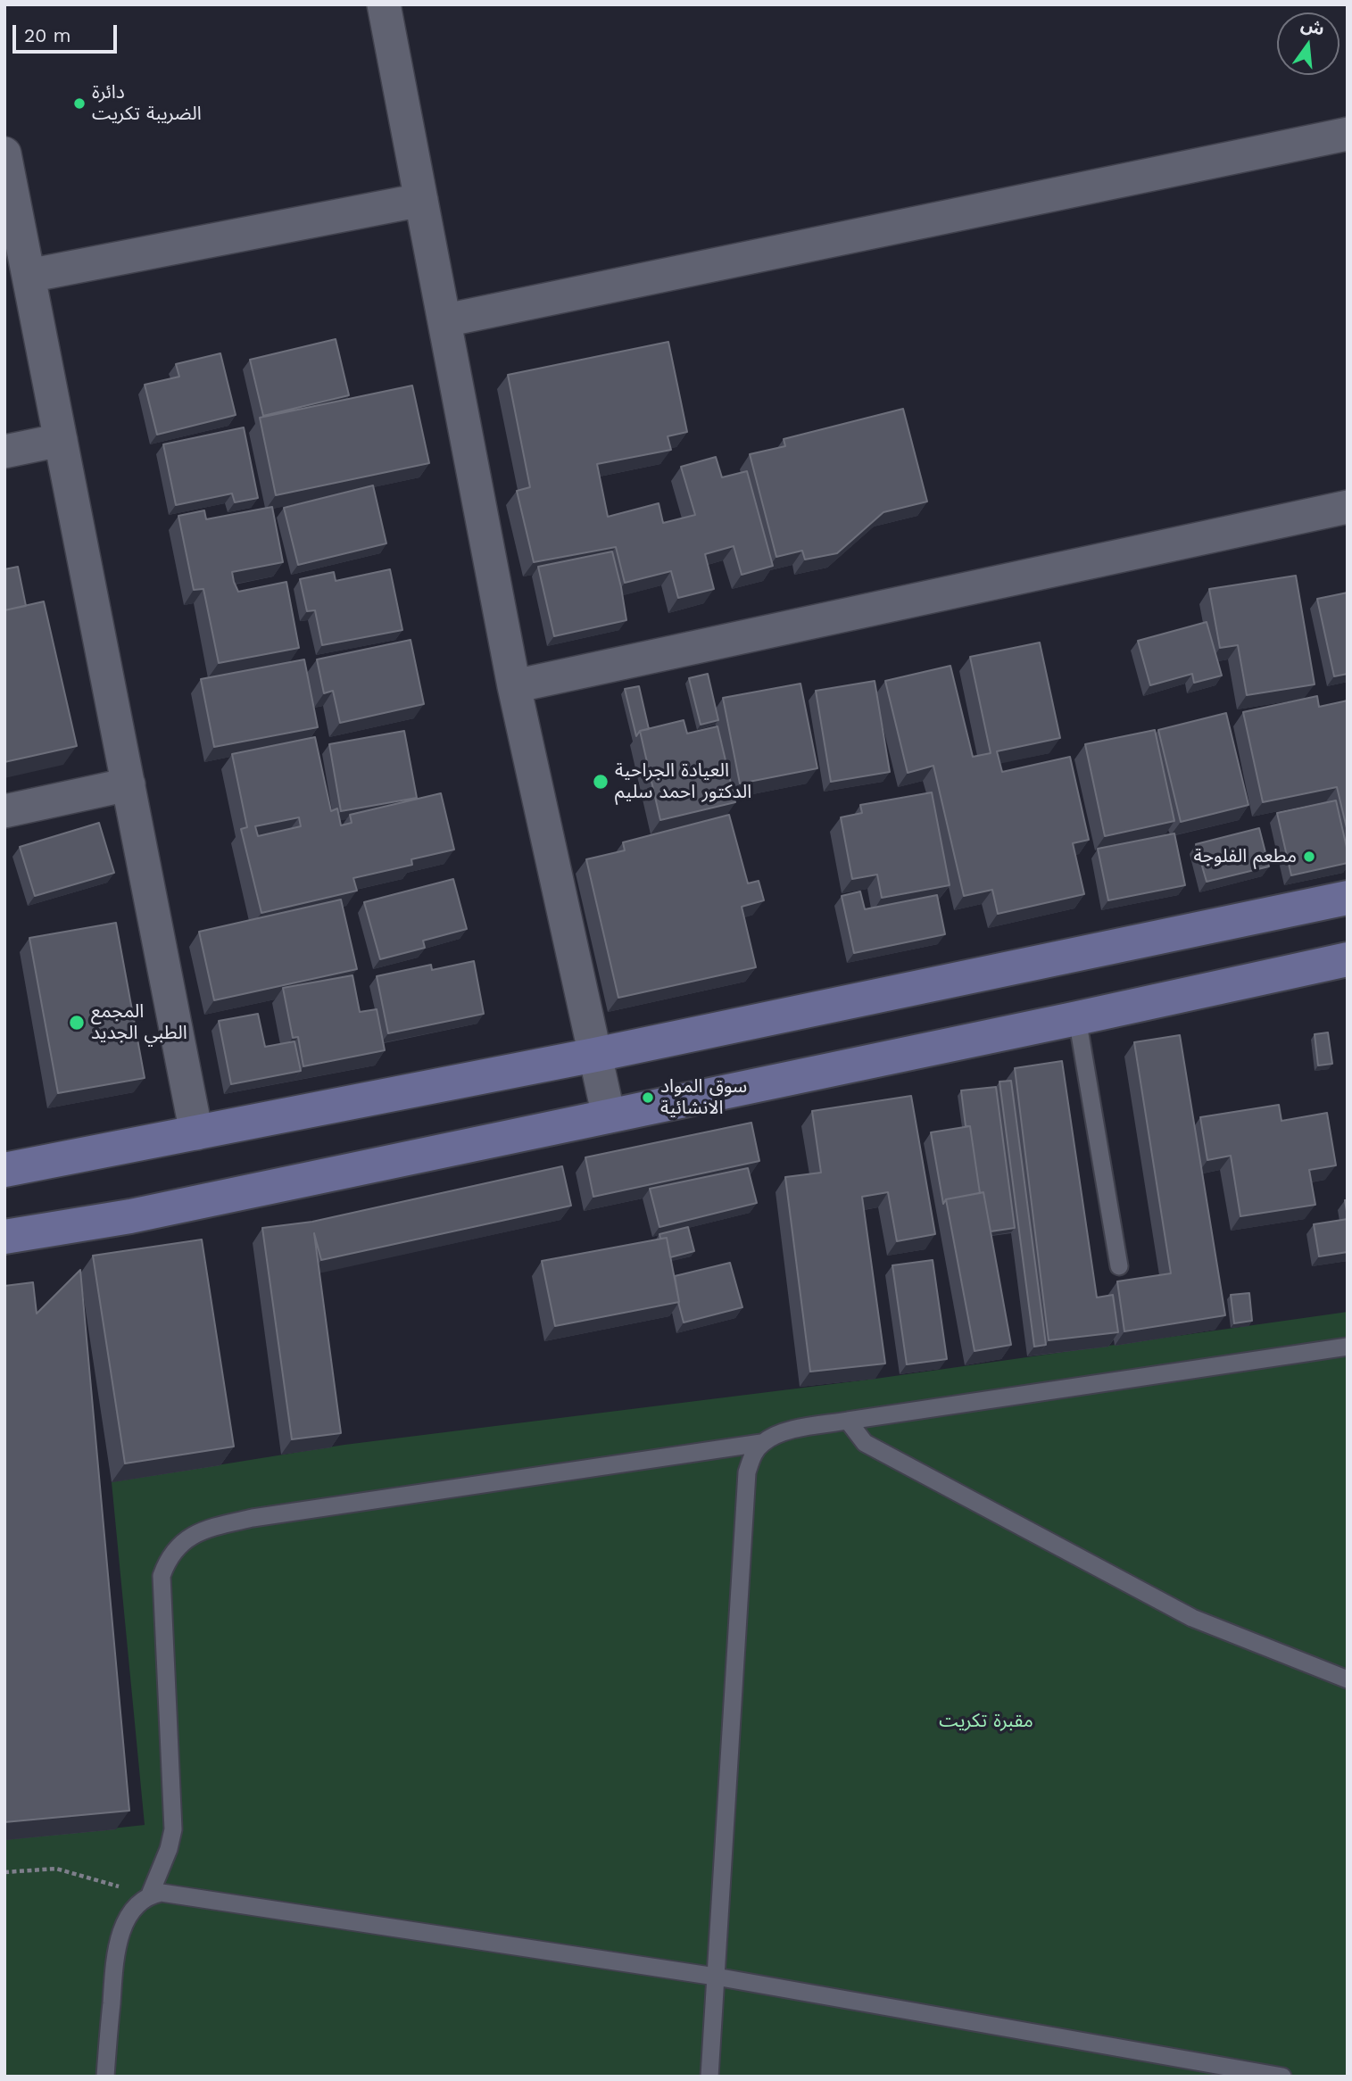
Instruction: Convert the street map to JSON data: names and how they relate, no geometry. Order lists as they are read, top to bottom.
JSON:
{
  "parks": ["مقبرة تكريت"],
  "places": [
    "دائرة الضريبة تكريت",
    "العيادة الجراحية الدكتور احمد سليم",
    "مطعم الفلوجة",
    "المجمع الطبي الجديد",
    "سوق المواد الانشائية"
  ],
  "scale_bar": "20 m",
  "north": "top"
}
